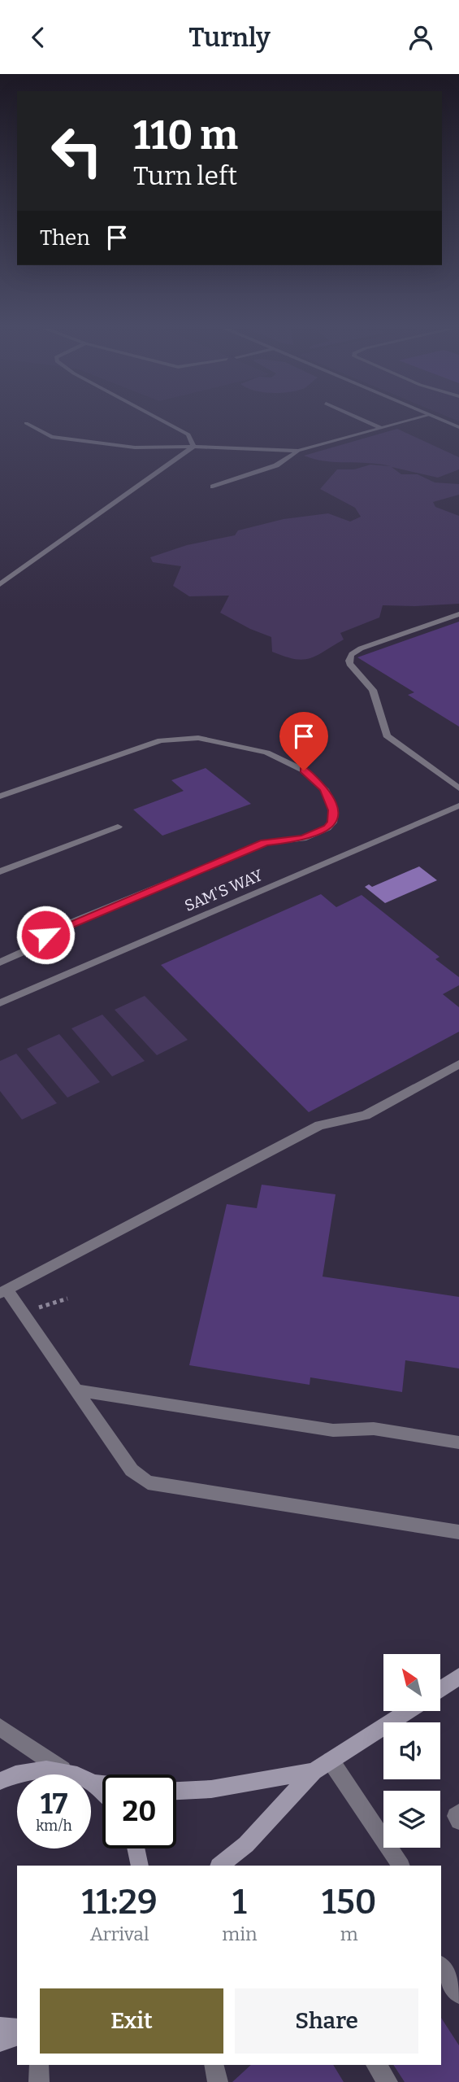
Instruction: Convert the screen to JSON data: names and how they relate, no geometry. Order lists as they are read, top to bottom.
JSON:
{
  "streets": {
    "street": ["SAM'S WAY"]
  },
  "north": "top left",
  "page": {
    "header": "Turnly",
    "turn": ["110 m", "Turn left"],
    "then": "Then",
    "speed": "17 km/h",
    "limit": "20",
    "eta": [
      "11:29",
      "Arrival",
      "1",
      "min",
      "150",
      "m"
    ],
    "buttons": ["Exit", "Share"]
  }
}
